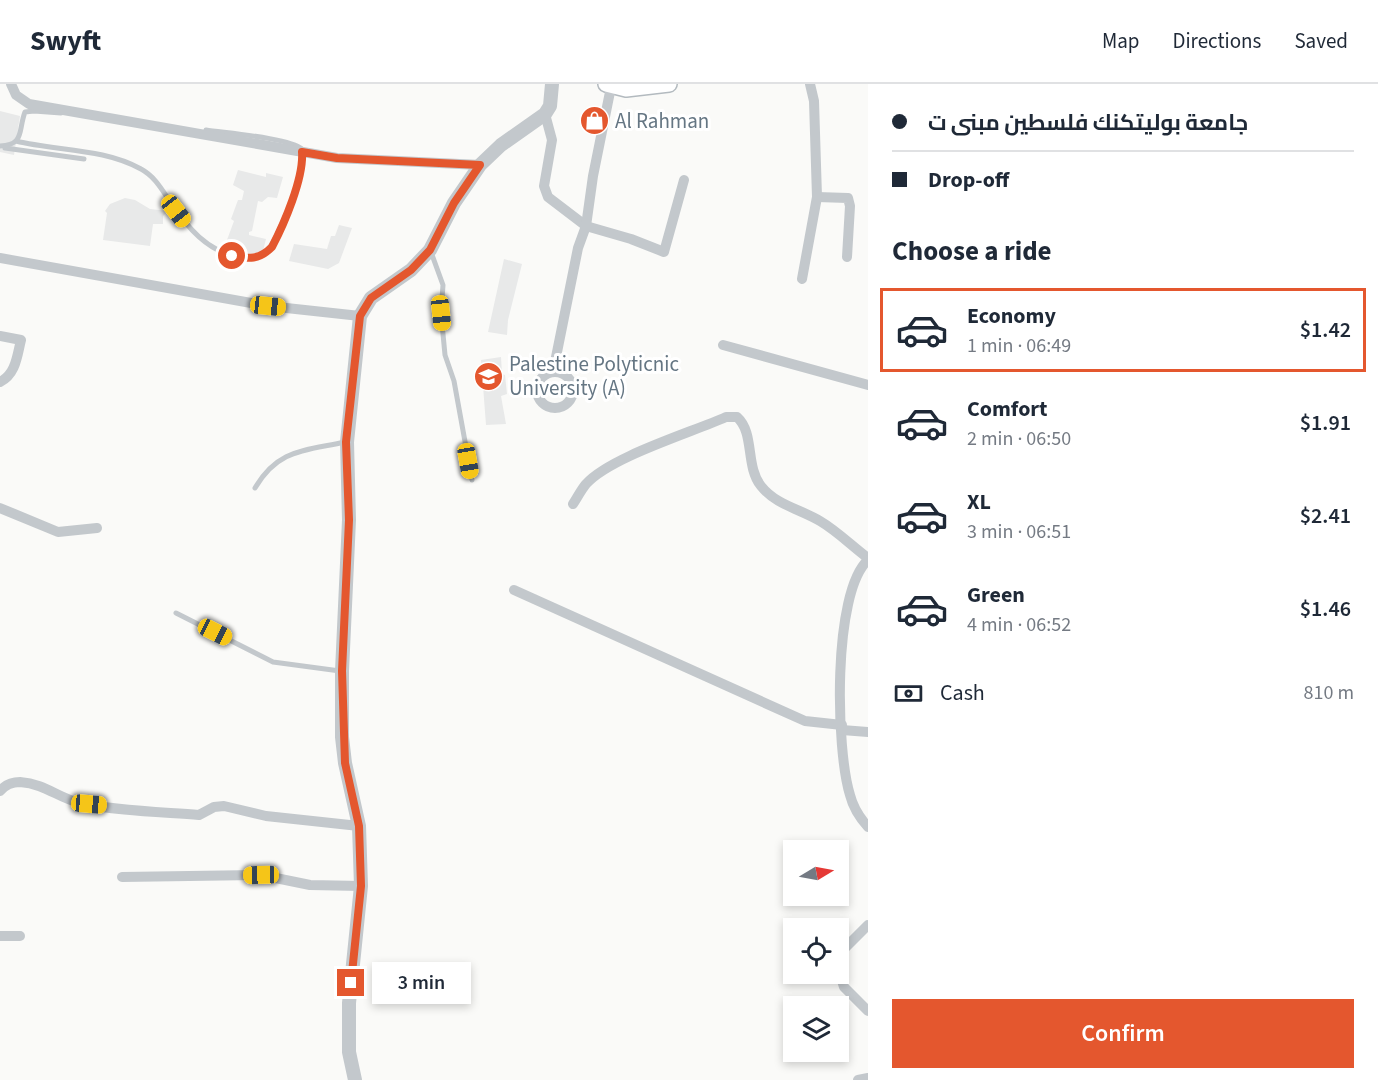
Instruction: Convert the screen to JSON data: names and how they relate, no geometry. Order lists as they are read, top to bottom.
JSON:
{
  "places": {
    "shop": ["Al Rahman"],
    "school or university": ["Palestine Polyticnic University (A)"]
  },
  "north": "right",
  "page": {
    "header": "Swyft",
    "nav": ["Map", "Directions", "Saved"],
    "banner": ["جامعة بوليتكنك فلسطين مبنى ت", "Drop-off"],
    "heading": "Choose a ride",
    "list": [
      {
        "name": "Economy",
        "note": "1 min · 06:49",
        "value": "$1.42"
      },
      {
        "name": "Comfort",
        "note": "2 min · 06:50",
        "value": "$1.91"
      },
      {
        "name": "XL",
        "note": "3 min · 06:51",
        "value": "$2.41"
      },
      {
        "name": "Green",
        "note": "4 min · 06:52",
        "value": "$1.46"
      }
    ],
    "pay": ["Cash", "810 m"],
    "bubble": "3 min",
    "buttons": "Confirm"
  }
}
